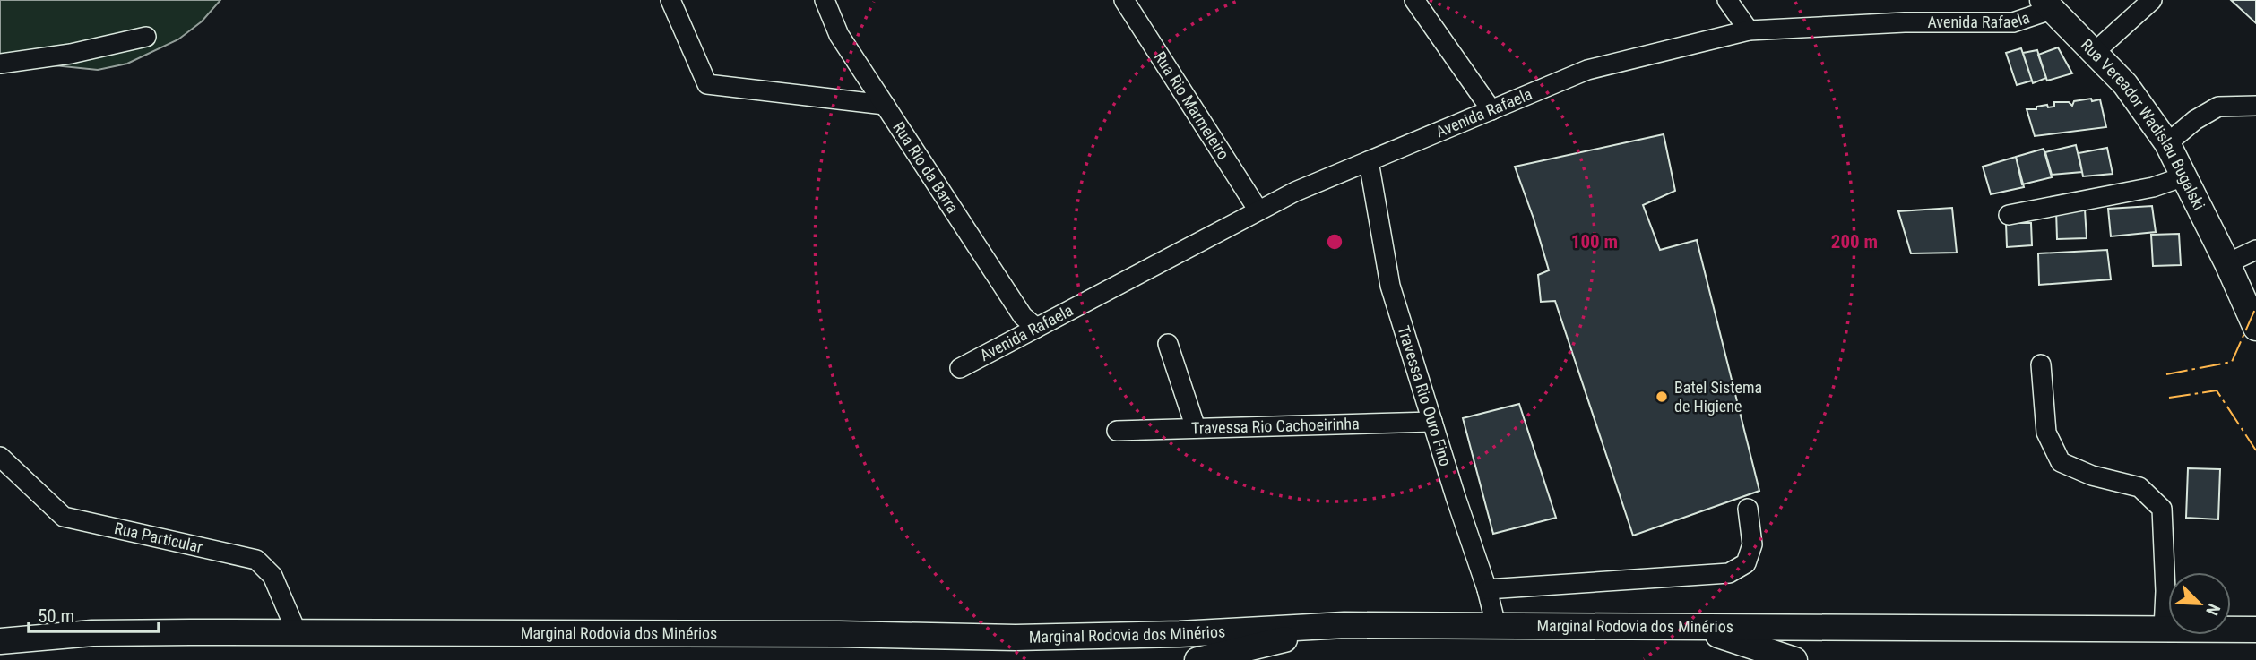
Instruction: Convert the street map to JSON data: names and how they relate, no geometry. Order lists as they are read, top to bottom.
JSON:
{
  "streets": {
    "main road": ["Rua Vereador Wadislau Bugalski", "Marginal Rodovia dos Minérios"],
    "street": [
      "Avenida Rafaela",
      "Rua Rio Marmeleiro",
      "Rua Rio da Barra",
      "Travessa Rio Ouro Fino",
      "Travessa Rio Cachoeirinha",
      "Rua Particular"
    ]
  },
  "crossings": [
    ["Avenida Rafaela", "Rua Rio Marmeleiro"],
    ["Avenida Rafaela", "Rua Vereador Wadislau Bugalski"],
    ["Avenida Rafaela", "Rua Rio da Barra"],
    ["Avenida Rafaela", "Travessa Rio Ouro Fino"],
    ["Travessa Rio Ouro Fino", "Travessa Rio Cachoeirinha"],
    ["Travessa Rio Ouro Fino", "Marginal Rodovia dos Minérios"],
    ["Rua Particular", "Marginal Rodovia dos Minérios"]
  ],
  "places": ["Batel Sistema de Higiene"],
  "scale_bar": "50 m",
  "north": "bottom right",
  "rings": ["100 m", "200 m"]
}
